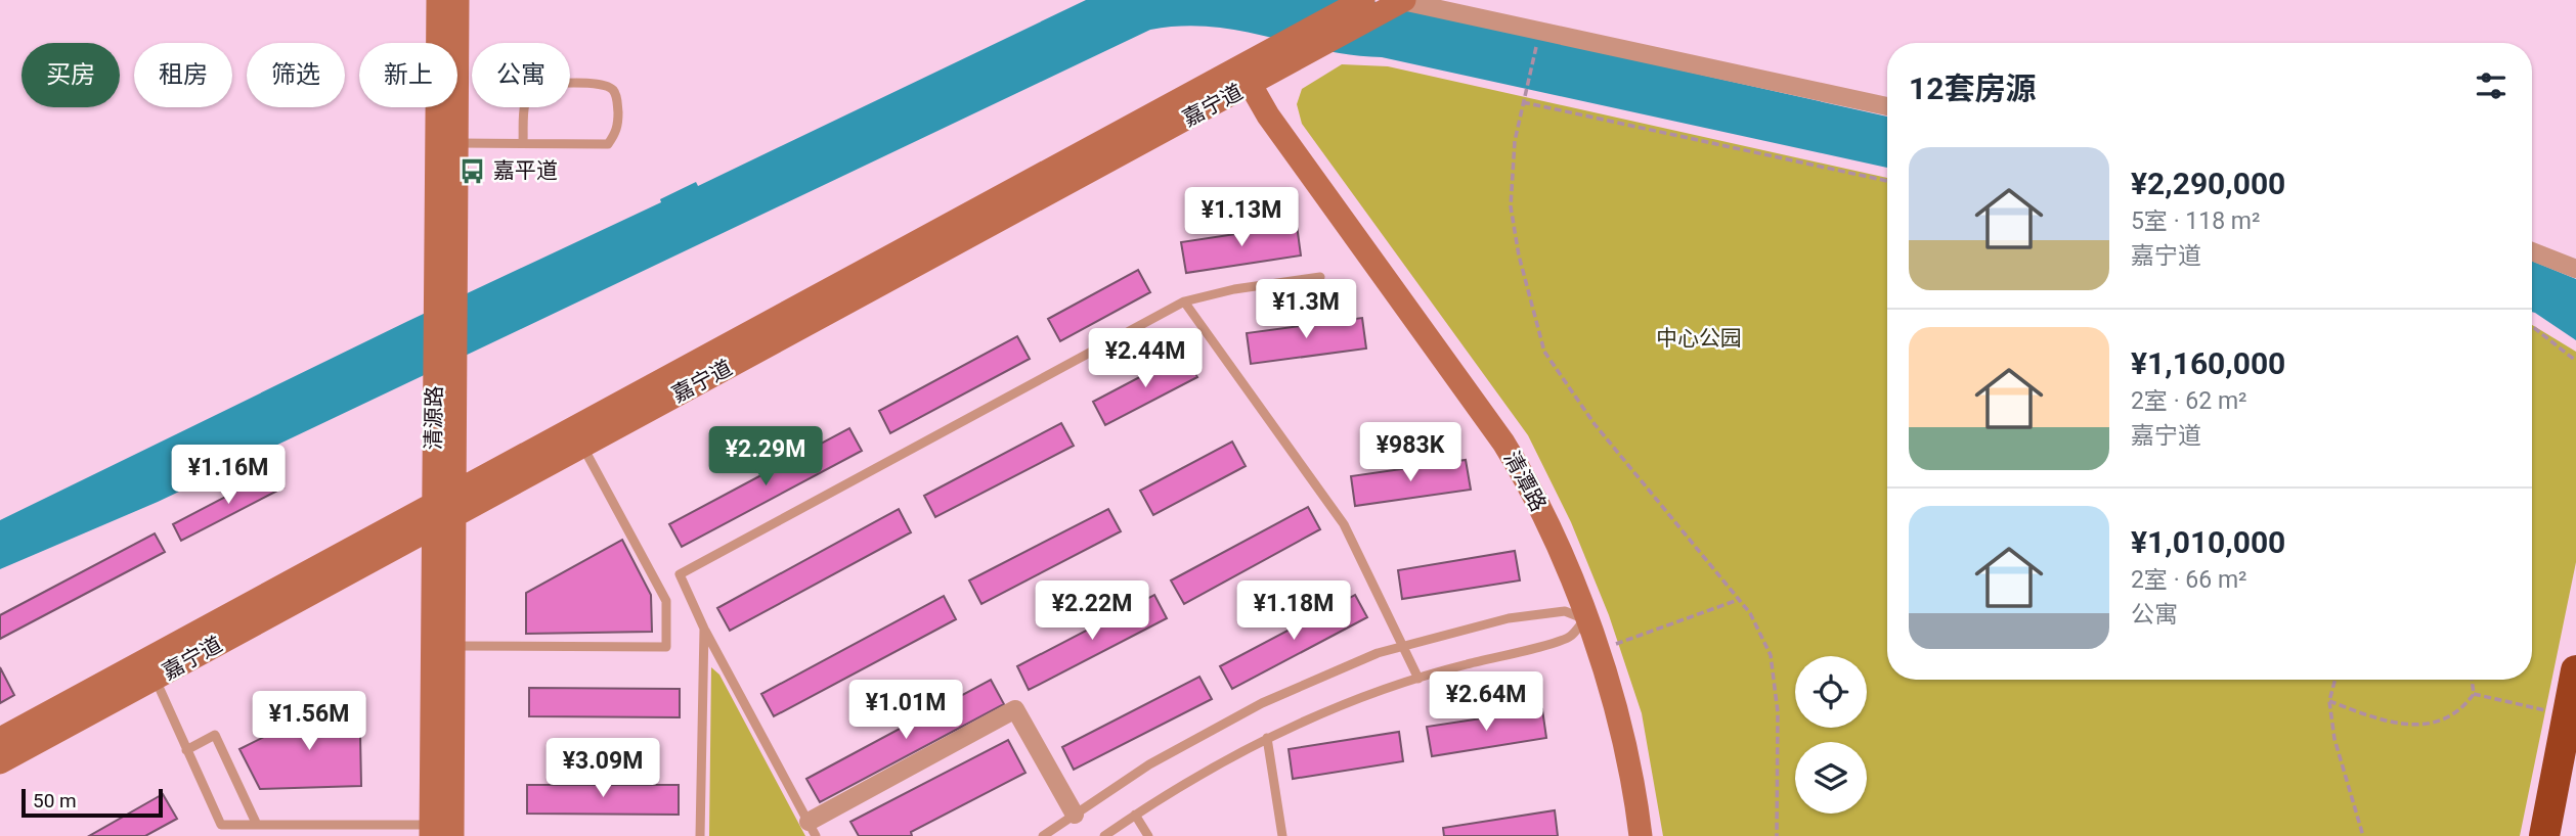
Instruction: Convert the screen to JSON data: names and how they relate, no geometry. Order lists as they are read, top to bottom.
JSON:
{
  "streets": {
    "main road": ["嘉宁道", "清源路", "清潭路"]
  },
  "crossings": [
    ["嘉宁道", "清源路"],
    ["嘉宁道", "清潭路"]
  ],
  "parks": ["中心公园"],
  "places": {
    "bus stop": ["嘉平道"]
  },
  "scale_bar": "50 m",
  "page": {
    "chip": [
      "买房",
      "租房",
      "筛选",
      "新上",
      "公寓"
    ],
    "heading": "12套房源",
    "list": [
      {
        "name": "¥2,290,000",
        "note": "5室 · 118 m² · 嘉宁道"
      },
      {
        "name": "¥1,160,000",
        "note": "2室 · 62 m² · 嘉宁道"
      },
      {
        "name": "¥1,010,000",
        "note": "2室 · 66 m² · 公寓"
      }
    ],
    "price": [
      "¥1.13M",
      "¥1.3M",
      "¥2.44M",
      "¥983K",
      "¥2.29M",
      "¥1.16M",
      "¥2.22M",
      "¥1.18M",
      "¥2.64M",
      "¥1.01M",
      "¥1.56M",
      "¥3.09M"
    ],
    "scale": "50 m"
  }
}
